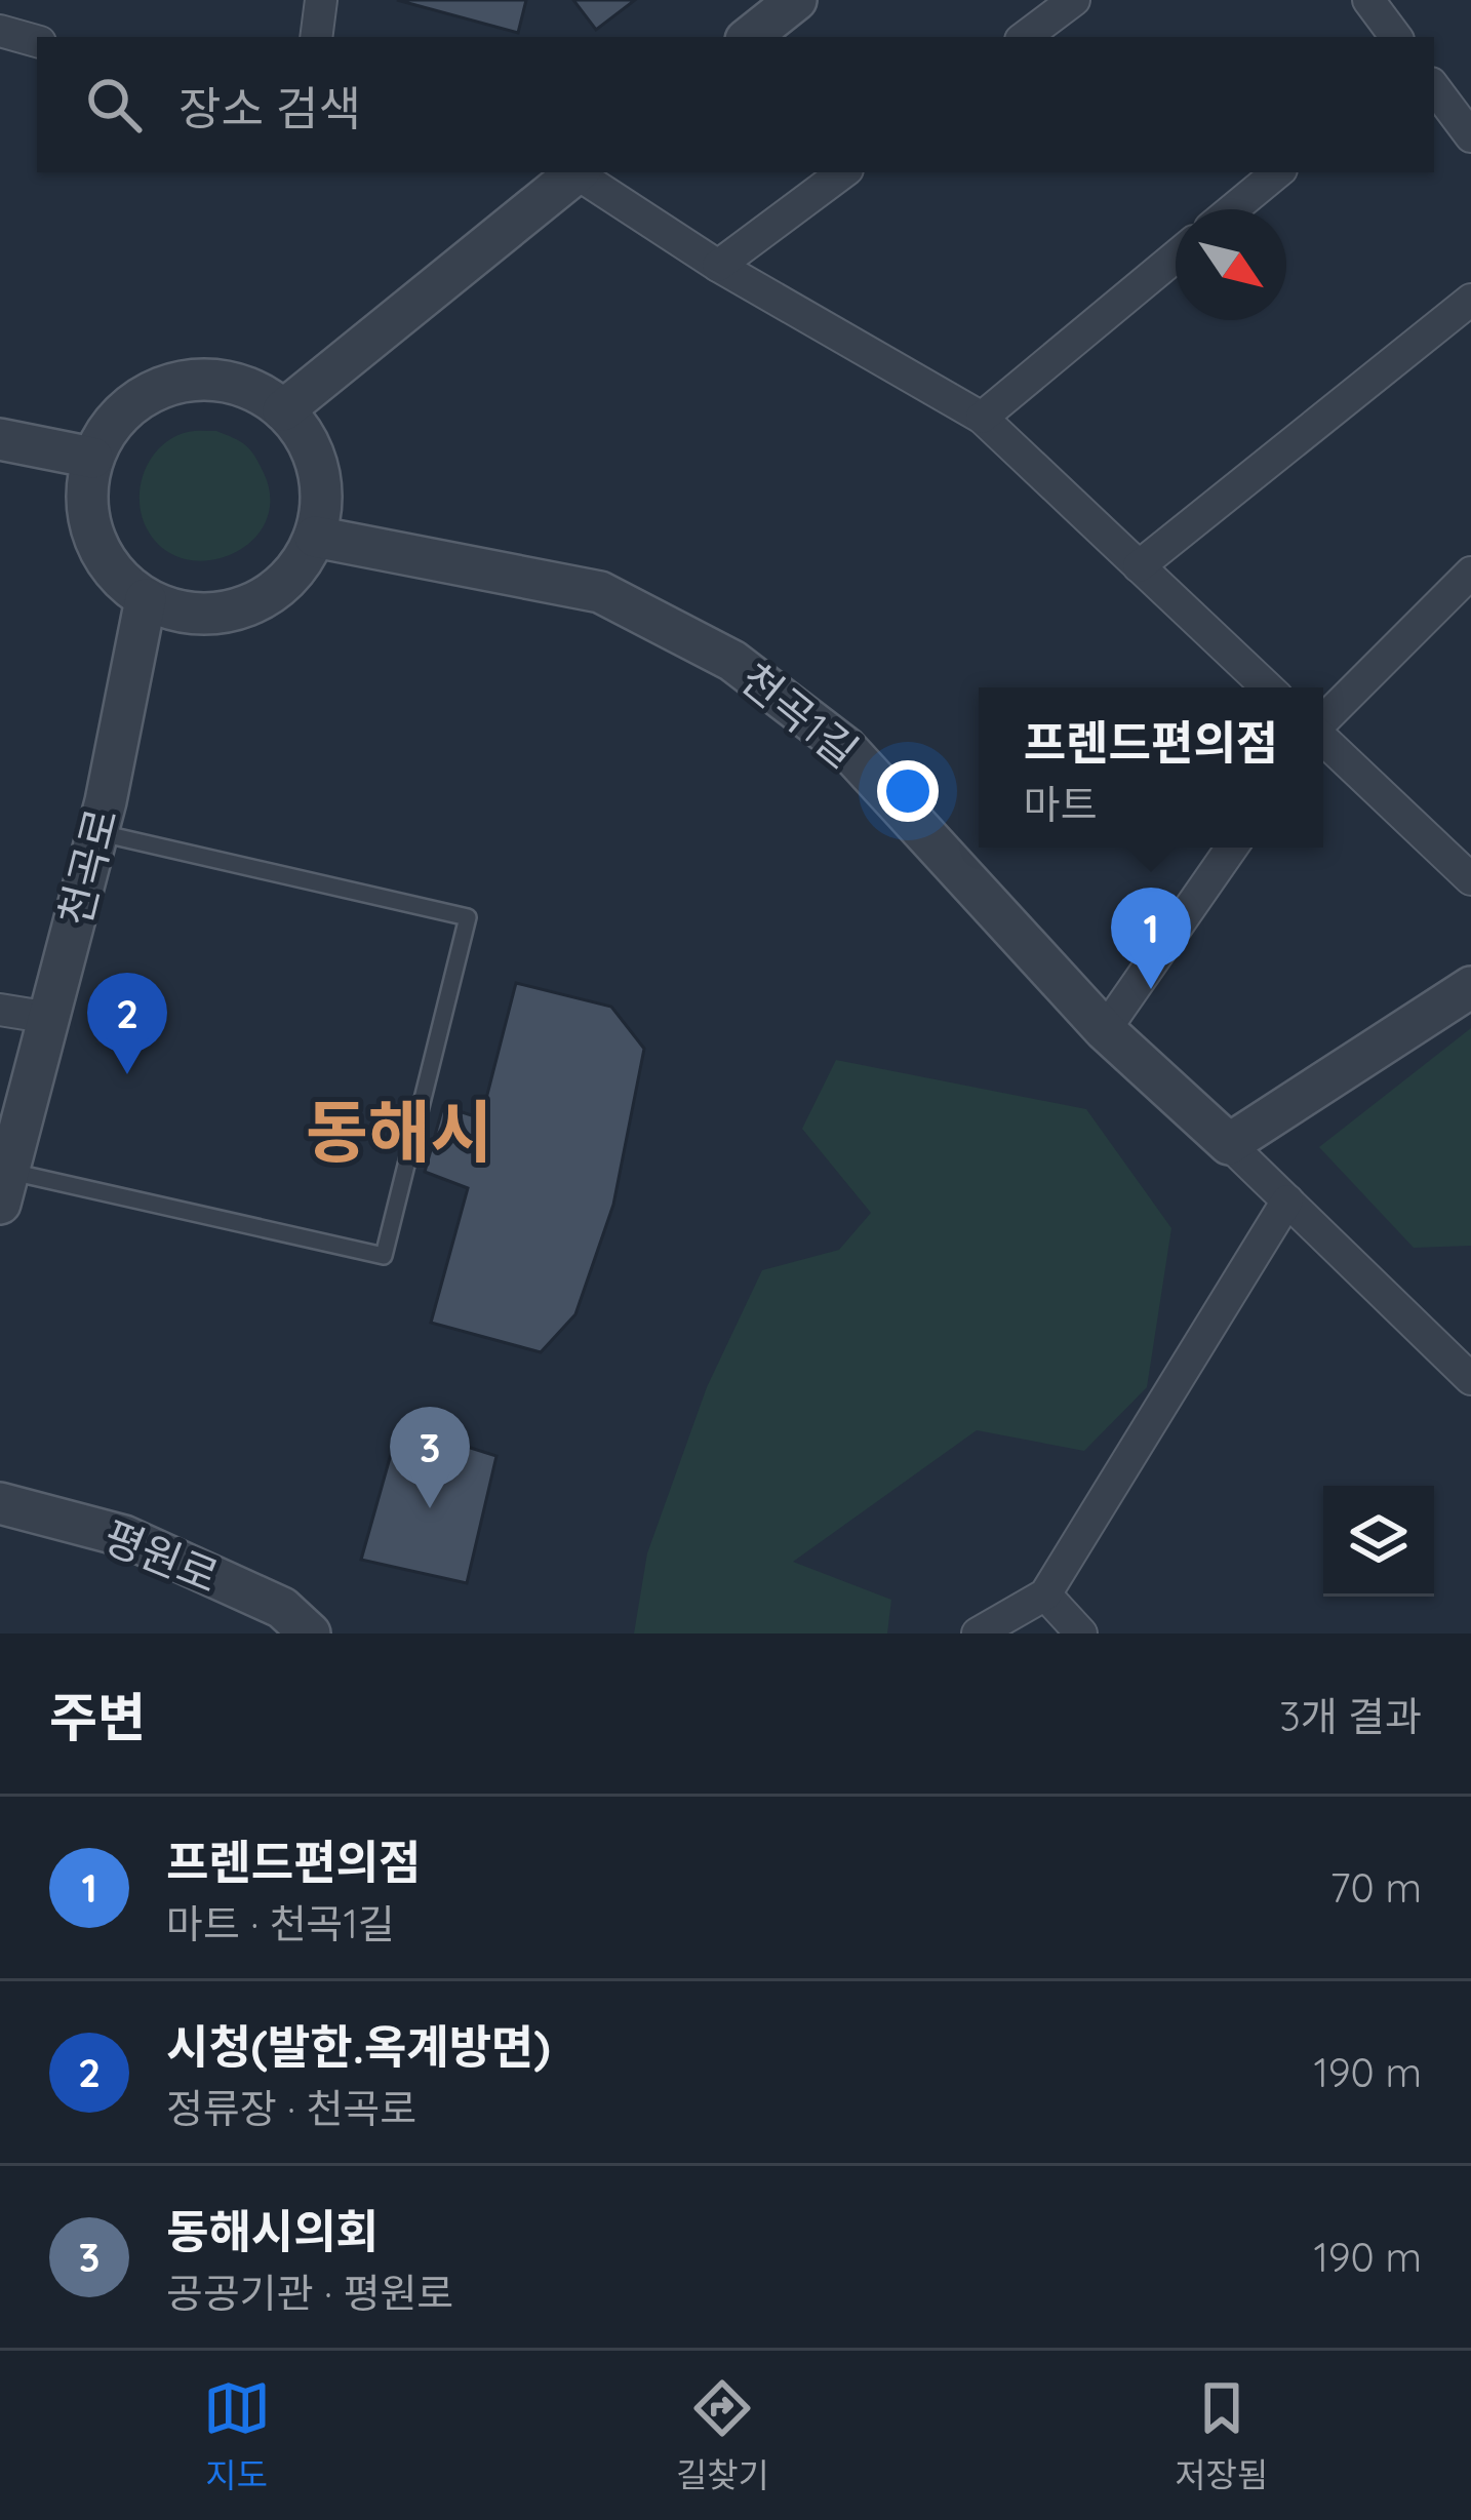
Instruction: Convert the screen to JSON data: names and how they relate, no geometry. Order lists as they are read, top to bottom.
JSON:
{
  "streets": {
    "street": ["천곡1길", "천곡로", "평원로"]
  },
  "crossings": [
    ["천곡1길", "천곡로"]
  ],
  "districts": ["동해시"],
  "north": "bottom right",
  "page": {
    "search": "장소 검색",
    "popup": ["프렌드편의점", "마트"],
    "pins": ["1", "2", "3"],
    "heading": ["주변", "3개 결과"],
    "list": [
      {
        "mark": "1",
        "name": "프렌드편의점",
        "note": "마트 · 천곡1길",
        "value": "70 m"
      },
      {
        "mark": "2",
        "name": "시청(발한.옥계방면)",
        "note": "정류장 · 천곡로",
        "value": "190 m"
      },
      {
        "mark": "3",
        "name": "동해시의회",
        "note": "공공기관 · 평원로",
        "value": "190 m"
      }
    ],
    "nav": ["지도", "길찾기", "저장됨"]
  }
}
